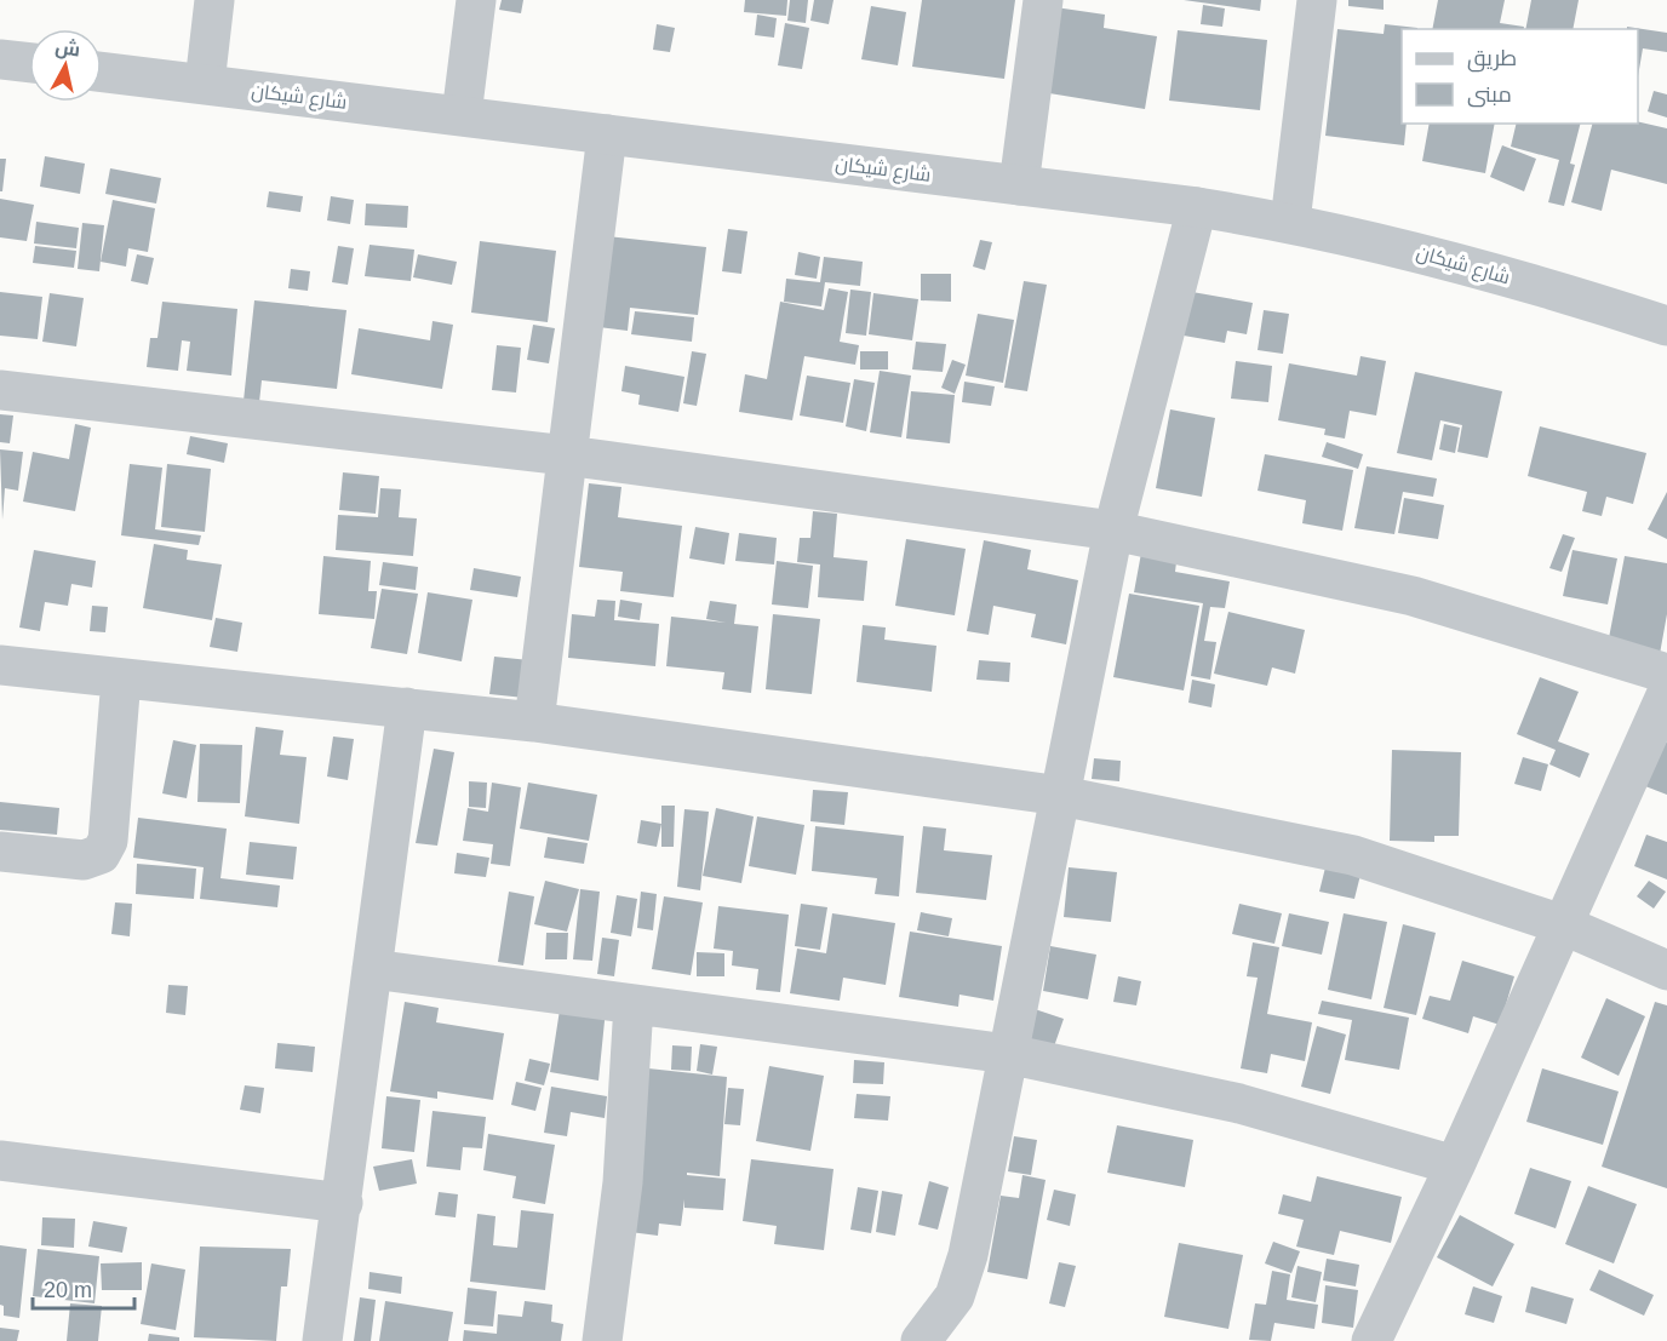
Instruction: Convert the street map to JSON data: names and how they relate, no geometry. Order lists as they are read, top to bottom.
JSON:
{
  "streets": {
    "street": ["شارع شيكان"]
  },
  "legend": ["طريق", "مبنى"],
  "scale_bar": "20 m",
  "north": "top"
}
